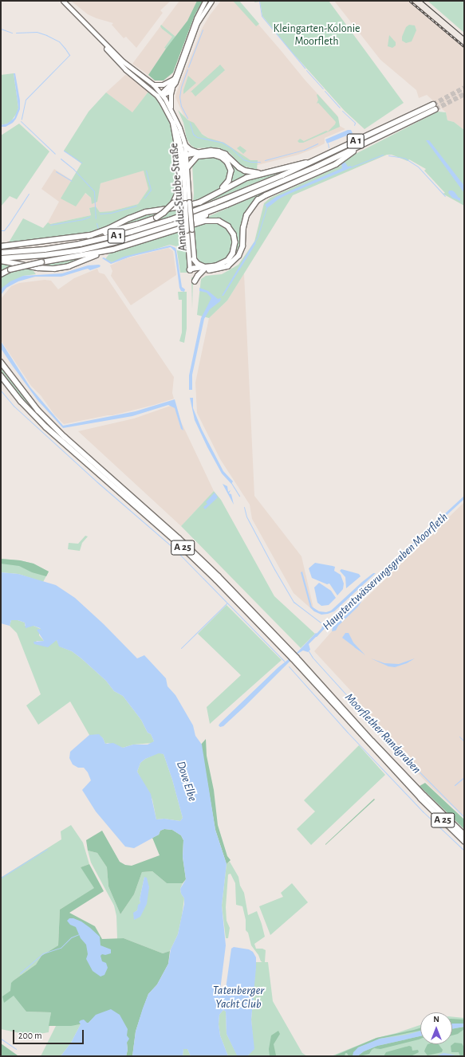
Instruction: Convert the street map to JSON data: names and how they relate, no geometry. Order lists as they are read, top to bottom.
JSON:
{
  "streets": {
    "highway": ["A 1", "A 25"],
    "main road": ["Amandus-Stubbe-Straße"]
  },
  "water": [
    "Hauptentwässerungsgraben Moorfleth",
    "Moorflether Randgraben",
    "Dove Elbe",
    "Tatenberger Yacht Club"
  ],
  "parks": ["Kleingarten-Kolonie Moorfleth"],
  "scale_bar": "200 m",
  "north": "top"
}
